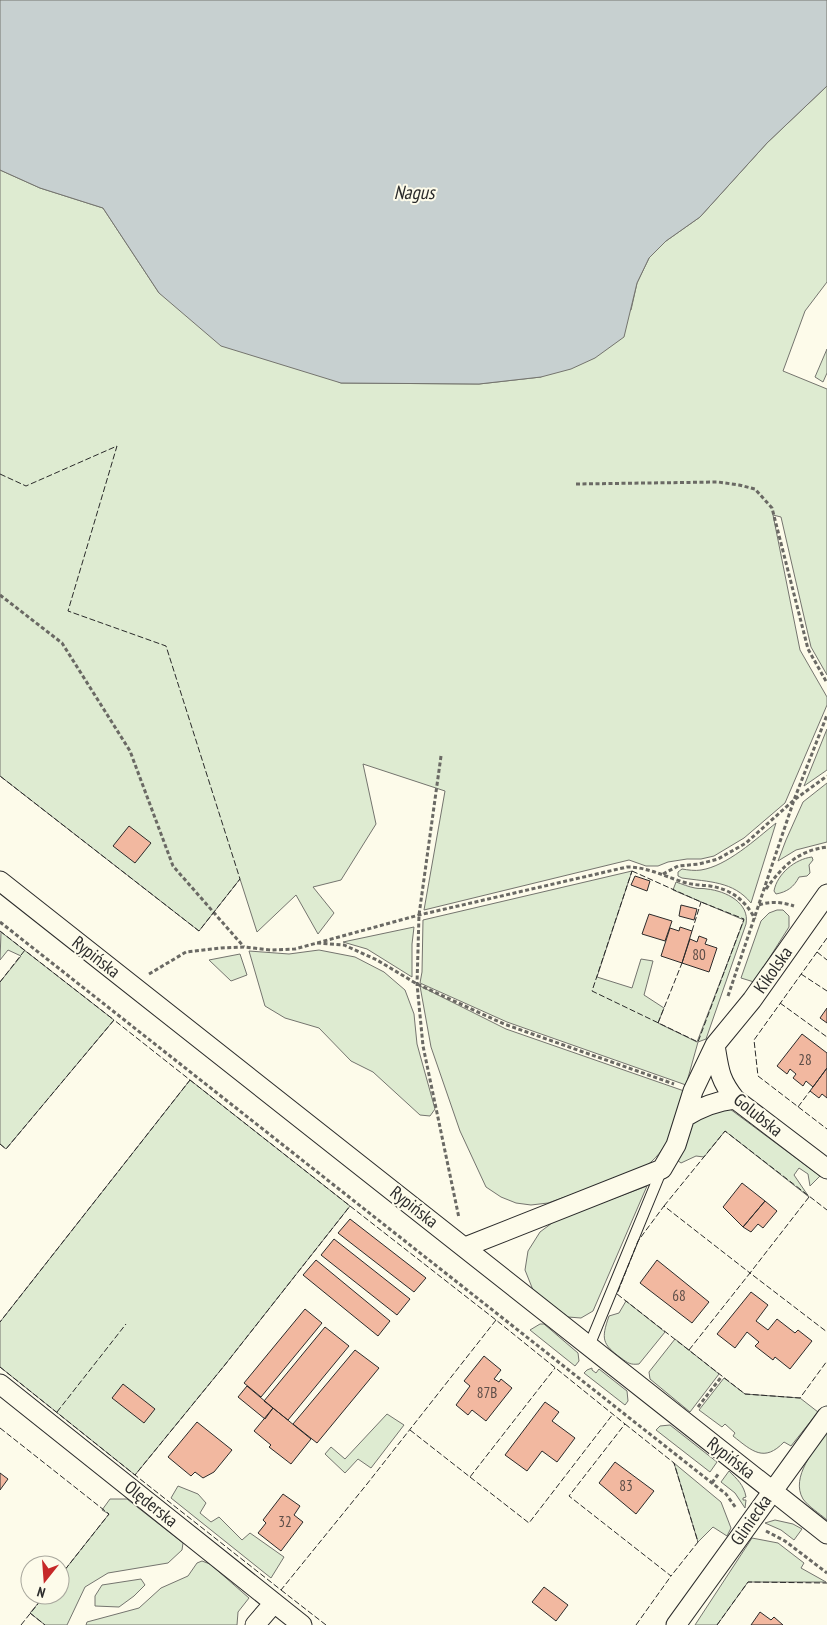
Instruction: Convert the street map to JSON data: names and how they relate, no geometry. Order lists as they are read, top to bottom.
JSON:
{
  "streets": {
    "street": [
      "Rypińska",
      "Kikolska",
      "Golubska",
      "Olęderska",
      "Gliniecka"
    ]
  },
  "crossings": [
    ["Rypińska", "Gliniecka"],
    ["Kikolska", "Golubska"]
  ],
  "water": ["Nagus"],
  "house_numbers": [
    "80",
    "28",
    "68",
    "87B",
    "83",
    "32"
  ],
  "north": "bottom"
}
